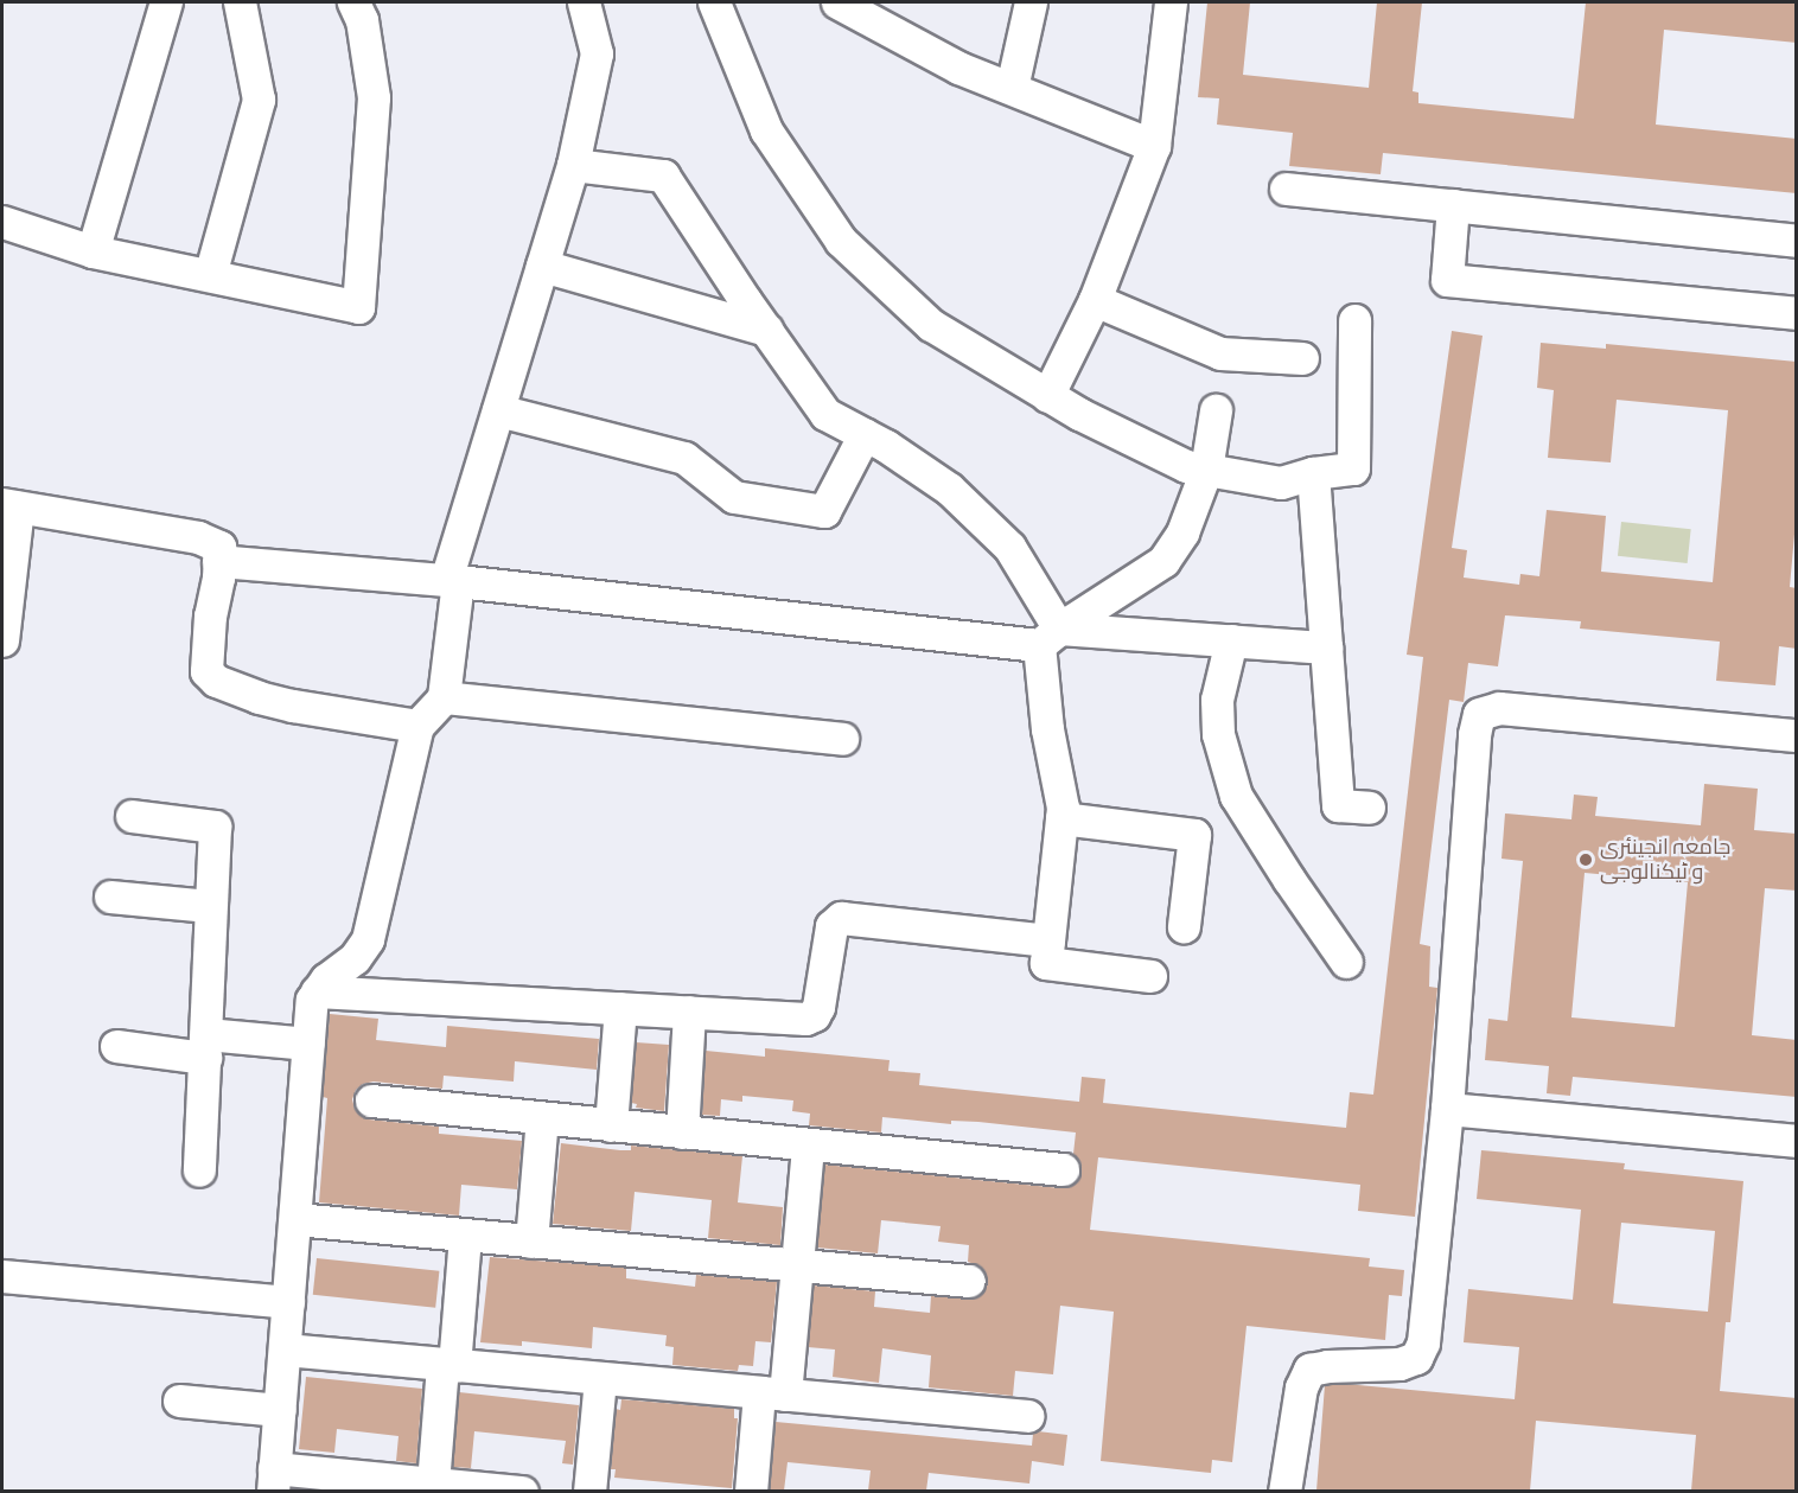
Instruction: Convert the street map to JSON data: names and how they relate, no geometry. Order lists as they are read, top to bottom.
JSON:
{
  "places": ["جامعہ انجینئری و ٹیکنالوجی"]
}
